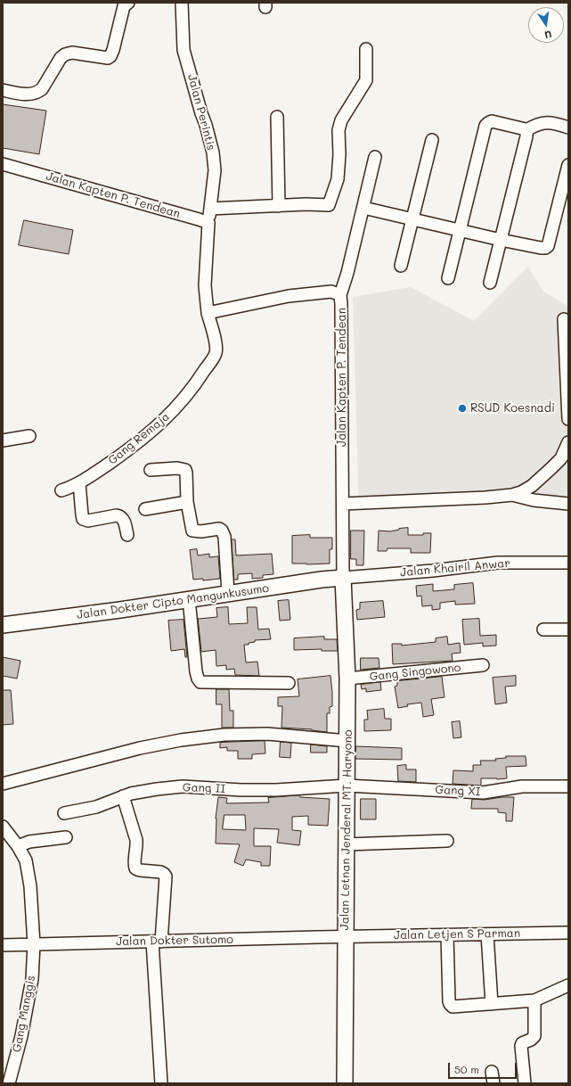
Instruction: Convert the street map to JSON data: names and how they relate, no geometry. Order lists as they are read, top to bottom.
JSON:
{
  "streets": {
    "main road": ["Jalan Dokter Cipto Mangunkusumo", "Jalan Letnan Jenderal MT. Haryono"],
    "street": [
      "Jalan Perintis",
      "Jalan Kapten P. Tendean",
      "Gang Remaja",
      "Jalan Khairil Anwar",
      "Gang Singowono",
      "Gang II",
      "Gang XI",
      "Jalan Letjen S Parman",
      "Jalan Dokter Sutomo",
      "Gang Manggis"
    ]
  },
  "crossings": [
    ["Jalan Perintis", "Jalan Kapten P. Tendean"],
    ["Jalan Kapten P. Tendean", "Gang Remaja"],
    ["Jalan Kapten P. Tendean", "Jalan Khairil Anwar"],
    ["Jalan Kapten P. Tendean", "Jalan Dokter Cipto Mangunkusumo"],
    ["Jalan Kapten P. Tendean", "Jalan Letnan Jenderal MT. Haryono"],
    ["Jalan Khairil Anwar", "Jalan Dokter Cipto Mangunkusumo"],
    ["Jalan Khairil Anwar", "Jalan Letnan Jenderal MT. Haryono"],
    ["Jalan Dokter Cipto Mangunkusumo", "Jalan Letnan Jenderal MT. Haryono"],
    ["Gang Singowono", "Jalan Letnan Jenderal MT. Haryono"],
    ["Gang II", "Gang XI"],
    ["Gang II", "Jalan Letnan Jenderal MT. Haryono"],
    ["Gang XI", "Jalan Letnan Jenderal MT. Haryono"],
    ["Jalan Letnan Jenderal MT. Haryono", "Jalan Letjen S Parman"],
    ["Jalan Letnan Jenderal MT. Haryono", "Jalan Dokter Sutomo"],
    ["Jalan Letjen S Parman", "Jalan Dokter Sutomo"],
    ["Jalan Dokter Sutomo", "Gang Manggis"]
  ],
  "places": ["RSUD Koesnadi"],
  "scale_bar": "50 m",
  "north": "bottom"
}
